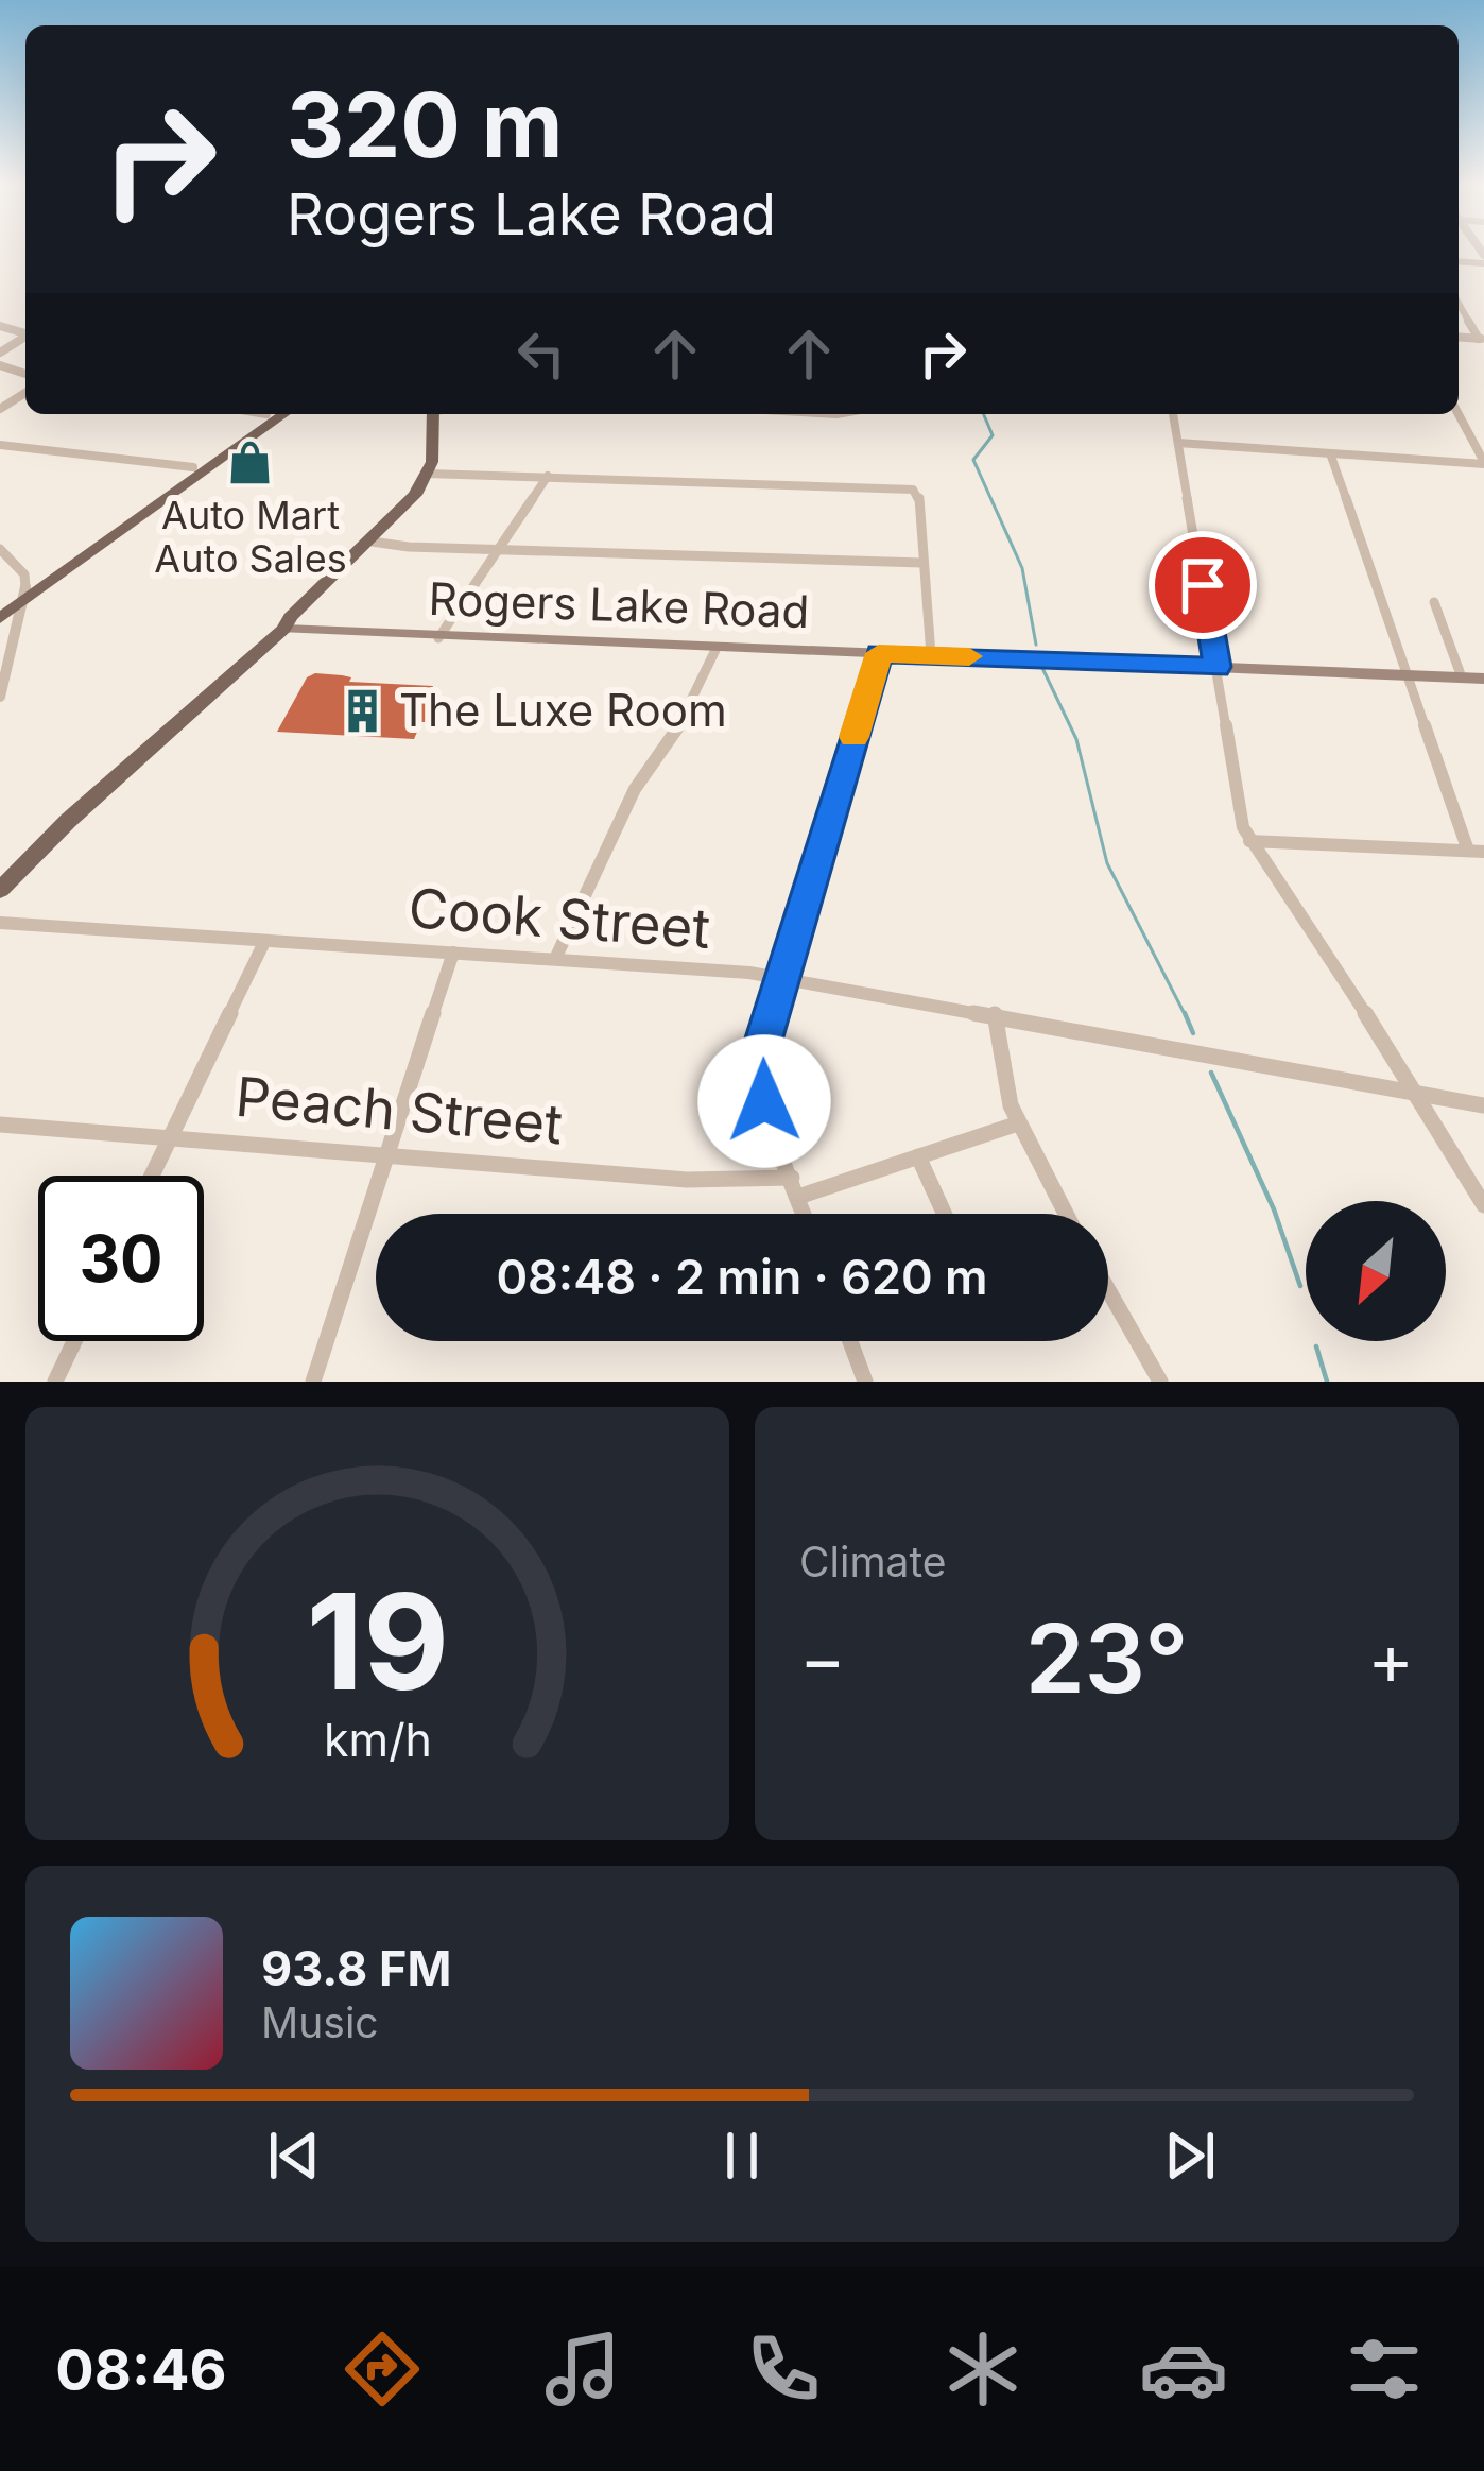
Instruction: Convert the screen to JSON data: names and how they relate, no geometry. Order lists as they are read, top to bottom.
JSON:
{
  "streets": {
    "main road": ["Rogers Lake Road"],
    "street": ["Cook Street", "Peach Street"]
  },
  "places": {
    "shop": ["Auto Mart Auto Sales"],
    "building": ["The Luxe Room"]
  },
  "north": "bottom left",
  "page": {
    "turn": ["320 m", "Rogers Lake Road"],
    "limit": "30",
    "trip": "08:48 · 2 min · 620 m",
    "tile": "Climate",
    "heat": ["−", "23°", "+"],
    "song": ["93.8 FM", "Music"],
    "tabs": "08:46",
    "gauge": ["19", "km/h"]
  }
}
